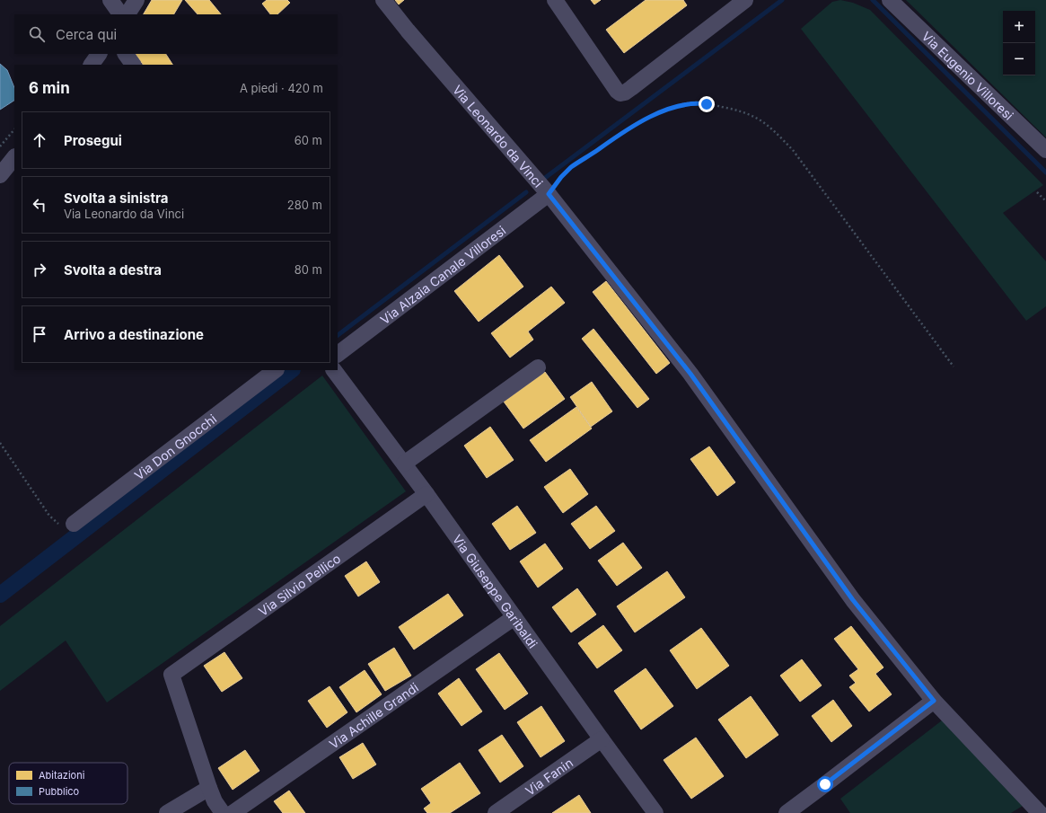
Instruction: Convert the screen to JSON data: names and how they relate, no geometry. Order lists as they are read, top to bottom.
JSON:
{
  "streets": {
    "street": [
      "Via Eugenio Villoresi",
      "Via Leonardo da Vinci",
      "Via Alzaia Canale Villoresi",
      "Via Don Gnocchi",
      "Via Silvio Pellico",
      "Via Giuseppe Garibaldi",
      "Via Achille Grandi",
      "Via Fanin"
    ]
  },
  "crossings": [
    ["Via Leonardo da Vinci", "Via Alzaia Canale Villoresi"],
    ["Via Silvio Pellico", "Via Giuseppe Garibaldi"],
    ["Via Giuseppe Garibaldi", "Via Achille Grandi"],
    ["Via Giuseppe Garibaldi", "Via Fanin"]
  ],
  "legend": ["Abitazioni", "Pubblico"],
  "page": {
    "map_buttons": ["+", "−"],
    "search": "Cerca qui",
    "heading": ["6 min", "A piedi · 420 m"],
    "list": [
      ["Prosegui", "60 m"],
      ["Svolta a sinistra", "Via Leonardo da Vinci", "280 m"],
      ["Svolta a destra", "80 m"],
      "Arrivo a destinazione"
    ]
  }
}
